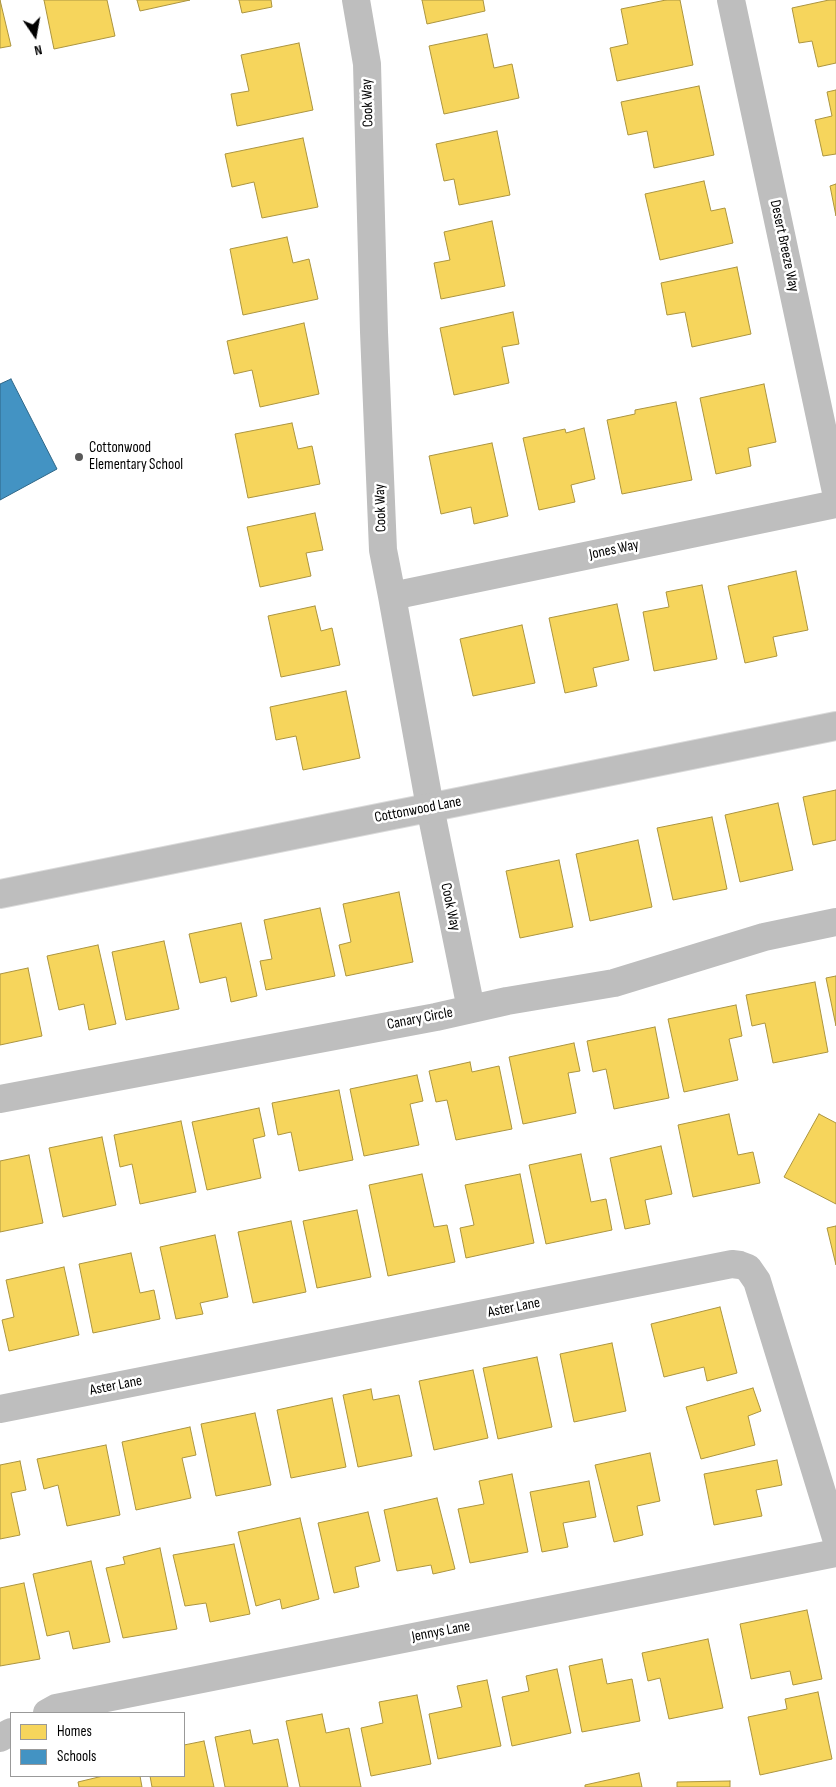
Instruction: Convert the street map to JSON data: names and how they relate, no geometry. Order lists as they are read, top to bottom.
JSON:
{
  "streets": {
    "street": [
      "Cook Way",
      "Desert Breeze Way",
      "Jones Way",
      "Cottonwood Lane",
      "Canary Circle",
      "Aster Lane",
      "Jennys Lane"
    ]
  },
  "crossings": [
    ["Cook Way", "Jones Way"],
    ["Cook Way", "Cottonwood Lane"],
    ["Cook Way", "Canary Circle"]
  ],
  "places": ["Cottonwood Elementary School"],
  "legend": ["Homes", "Schools"],
  "north": "bottom"
}
